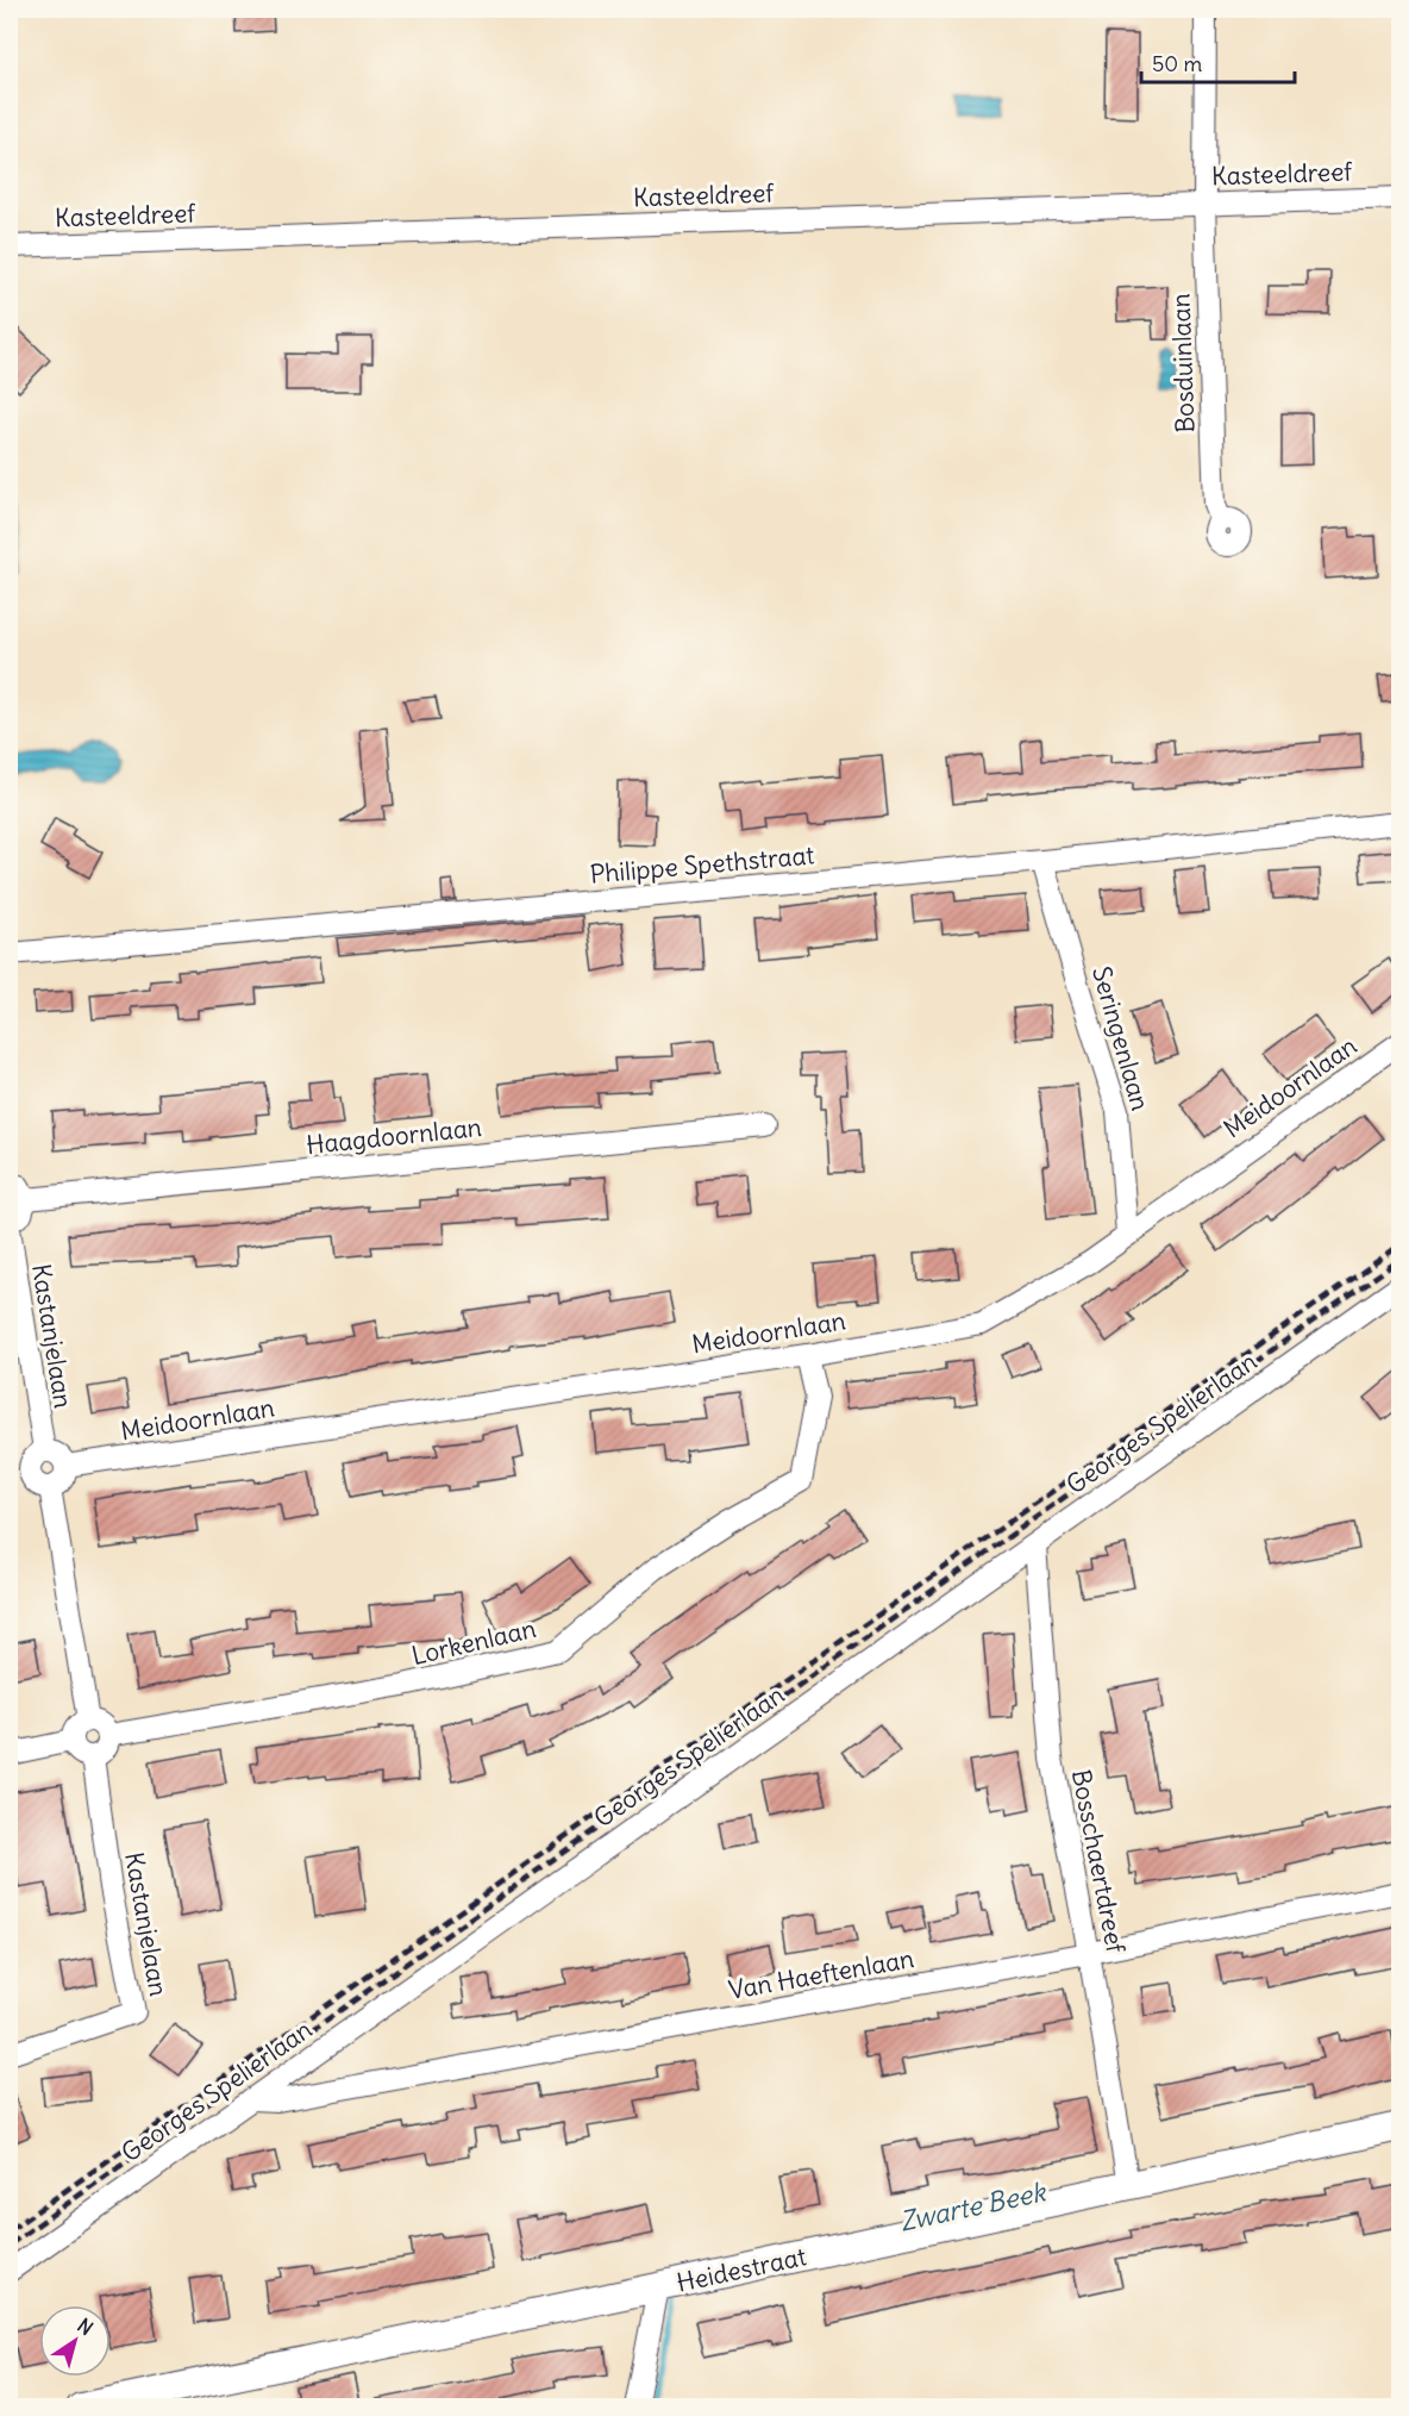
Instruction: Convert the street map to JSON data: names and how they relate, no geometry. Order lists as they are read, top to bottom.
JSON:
{
  "streets": {
    "street": [
      "Kasteeldreef",
      "Bosduinlaan",
      "Philippe Spethstraat",
      "Seringenlaan",
      "Meidoornlaan",
      "Haagdoornlaan",
      "Kastanjelaan",
      "Georges Spelierlaan",
      "Lorkenlaan",
      "Bosschaertdreef",
      "Van Haeftenlaan",
      "Heidestraat"
    ]
  },
  "crossings": [
    ["Kasteeldreef", "Bosduinlaan"],
    ["Philippe Spethstraat", "Seringenlaan"],
    ["Seringenlaan", "Meidoornlaan"],
    ["Meidoornlaan", "Lorkenlaan"],
    ["Kastanjelaan", "Lorkenlaan"],
    ["Georges Spelierlaan", "Bosschaertdreef"],
    ["Georges Spelierlaan", "Van Haeftenlaan"],
    ["Bosschaertdreef", "Van Haeftenlaan"],
    ["Bosschaertdreef", "Heidestraat"]
  ],
  "water": ["Zwarte Beek"],
  "scale_bar": "50 m",
  "north": "top right"
}
